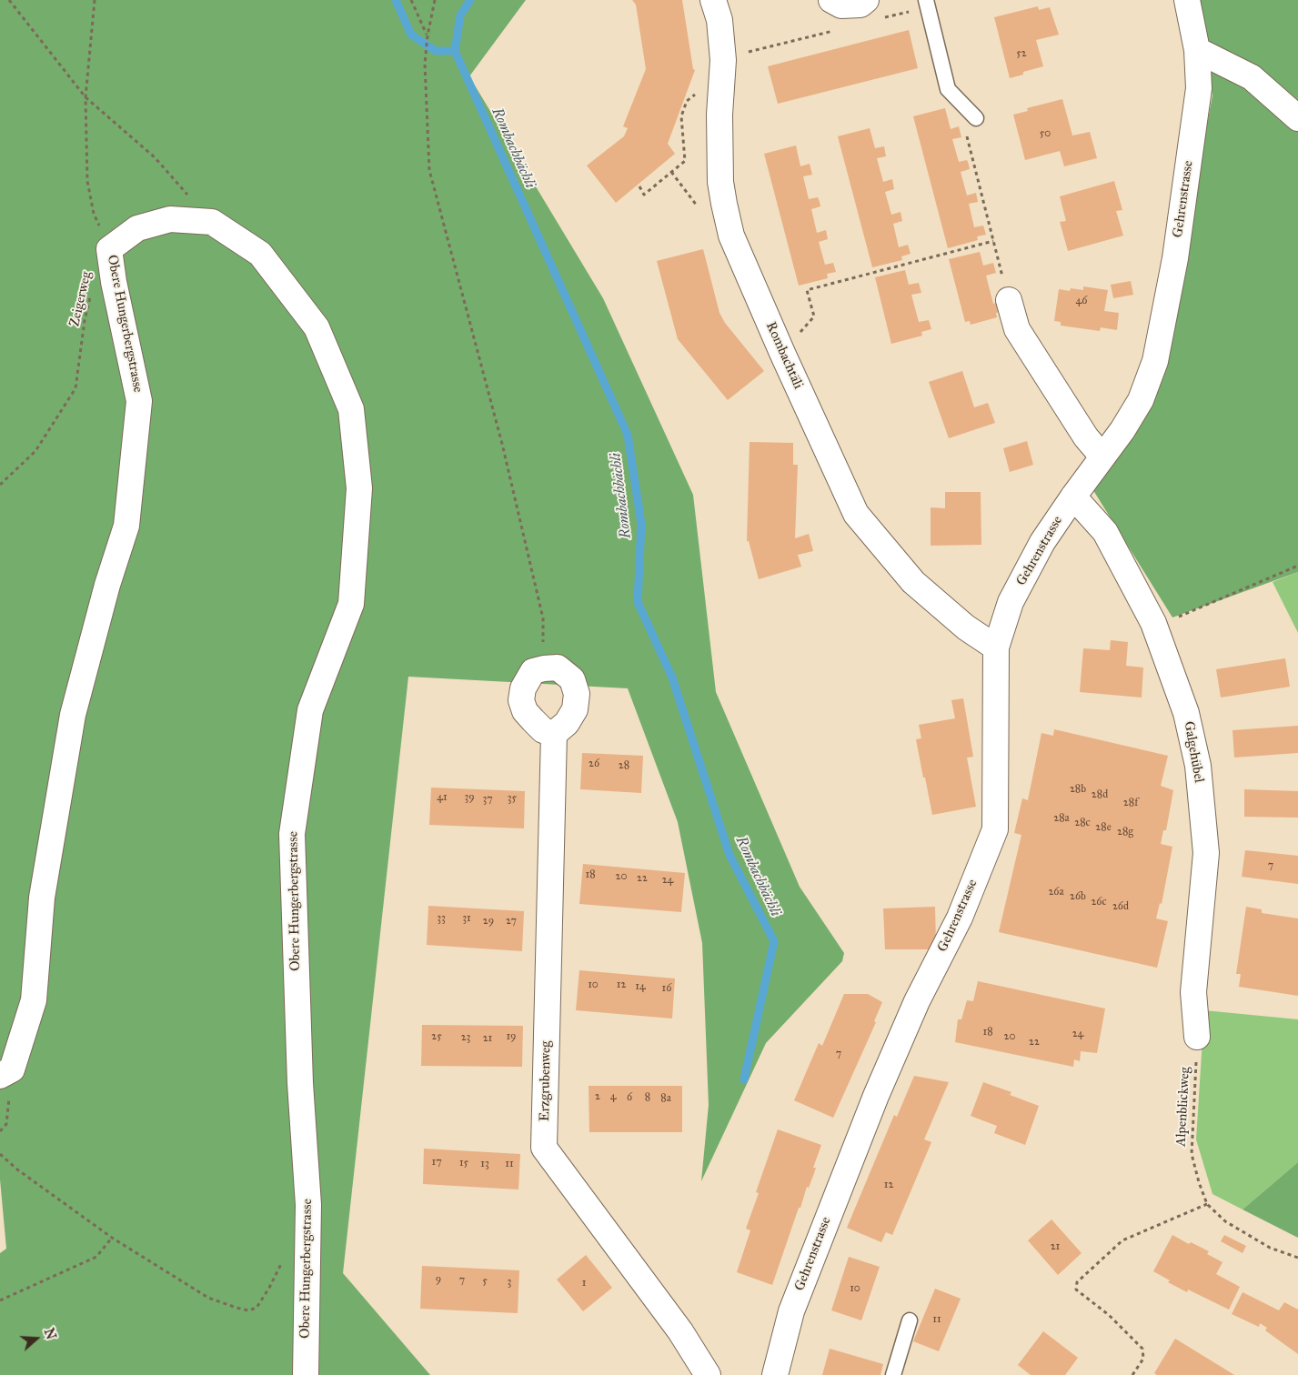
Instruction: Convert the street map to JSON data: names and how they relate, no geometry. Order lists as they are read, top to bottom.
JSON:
{
  "streets": {
    "street": [
      "Gehrenstrasse",
      "Obere Hungerbergstrasse",
      "Rombachtäli",
      "Galgehübel",
      "Erzgrubenweg"
    ],
    "path": ["Zeigerweg", "Alpenblickweg"]
  },
  "crossings": [
    ["Gehrenstrasse", "Rombachtäli"],
    ["Gehrenstrasse", "Galgehübel"],
    ["Galgehübel", "Alpenblickweg"]
  ],
  "water": ["Rombachbächli"],
  "house_numbers": [
    "52",
    "50",
    "46",
    "26",
    "28",
    "28b",
    "28d",
    "41",
    "39",
    "35",
    "37",
    "28f",
    "28a",
    "28c",
    "28e",
    "28g",
    "7",
    "18",
    "20",
    "22",
    "24",
    "26a",
    "26b",
    "26c",
    "26d",
    "33",
    "31",
    "29",
    "27",
    "10",
    "12",
    "14",
    "16",
    "18",
    "24",
    "25",
    "19",
    "20",
    "23",
    "21",
    "22",
    "7",
    "2",
    "4",
    "6",
    "8",
    "8a",
    "17",
    "15",
    "13",
    "11",
    "12",
    "21",
    "9",
    "7",
    "5",
    "3",
    "1",
    "10",
    "11"
  ],
  "north": "right"
}
